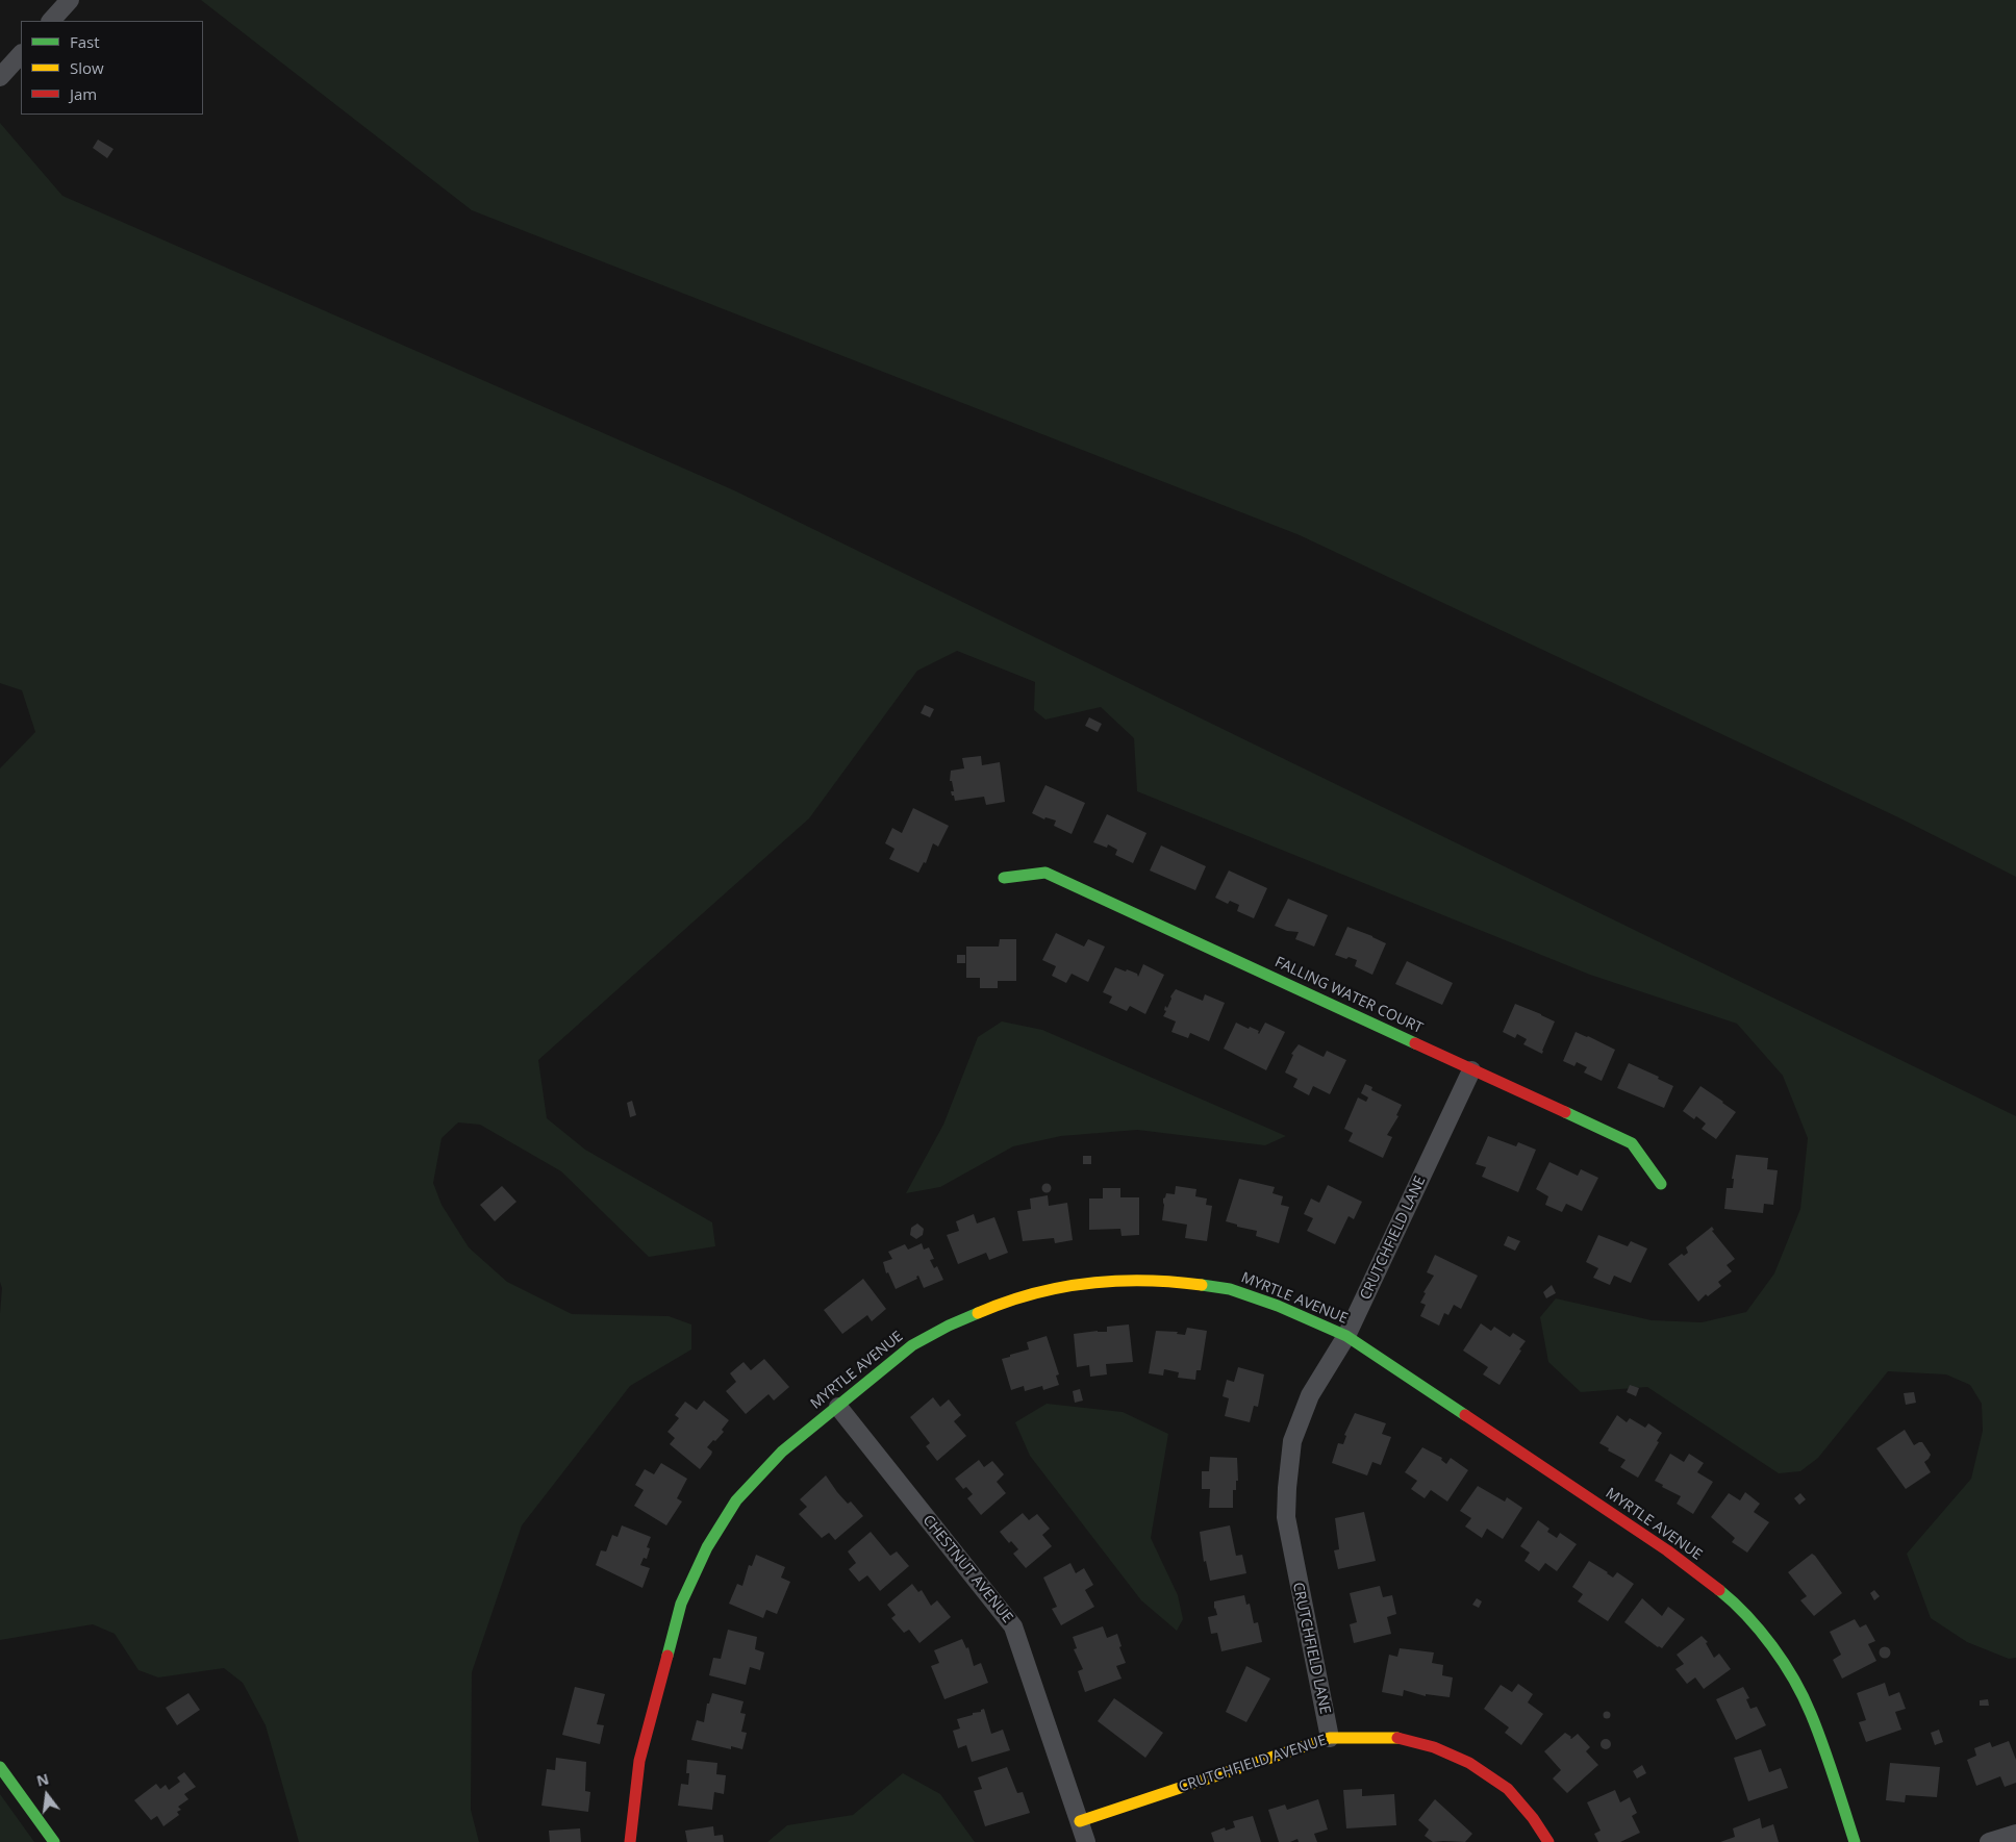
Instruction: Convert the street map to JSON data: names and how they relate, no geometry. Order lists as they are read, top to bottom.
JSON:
{
  "streets": {
    "street": [
      "FALLING WATER COURT",
      "CRUTCHFIELD LANE",
      "MYRTLE AVENUE",
      "CHESTNUT AVENUE",
      "CRUTCHFIELD AVENUE"
    ]
  },
  "crossings": [
    ["FALLING WATER COURT", "CRUTCHFIELD LANE"],
    ["CRUTCHFIELD LANE", "MYRTLE AVENUE"],
    ["CRUTCHFIELD LANE", "CRUTCHFIELD AVENUE"],
    ["MYRTLE AVENUE", "CHESTNUT AVENUE"],
    ["CHESTNUT AVENUE", "CRUTCHFIELD AVENUE"]
  ],
  "legend": ["Fast", "Slow", "Jam"],
  "north": "top"
}
